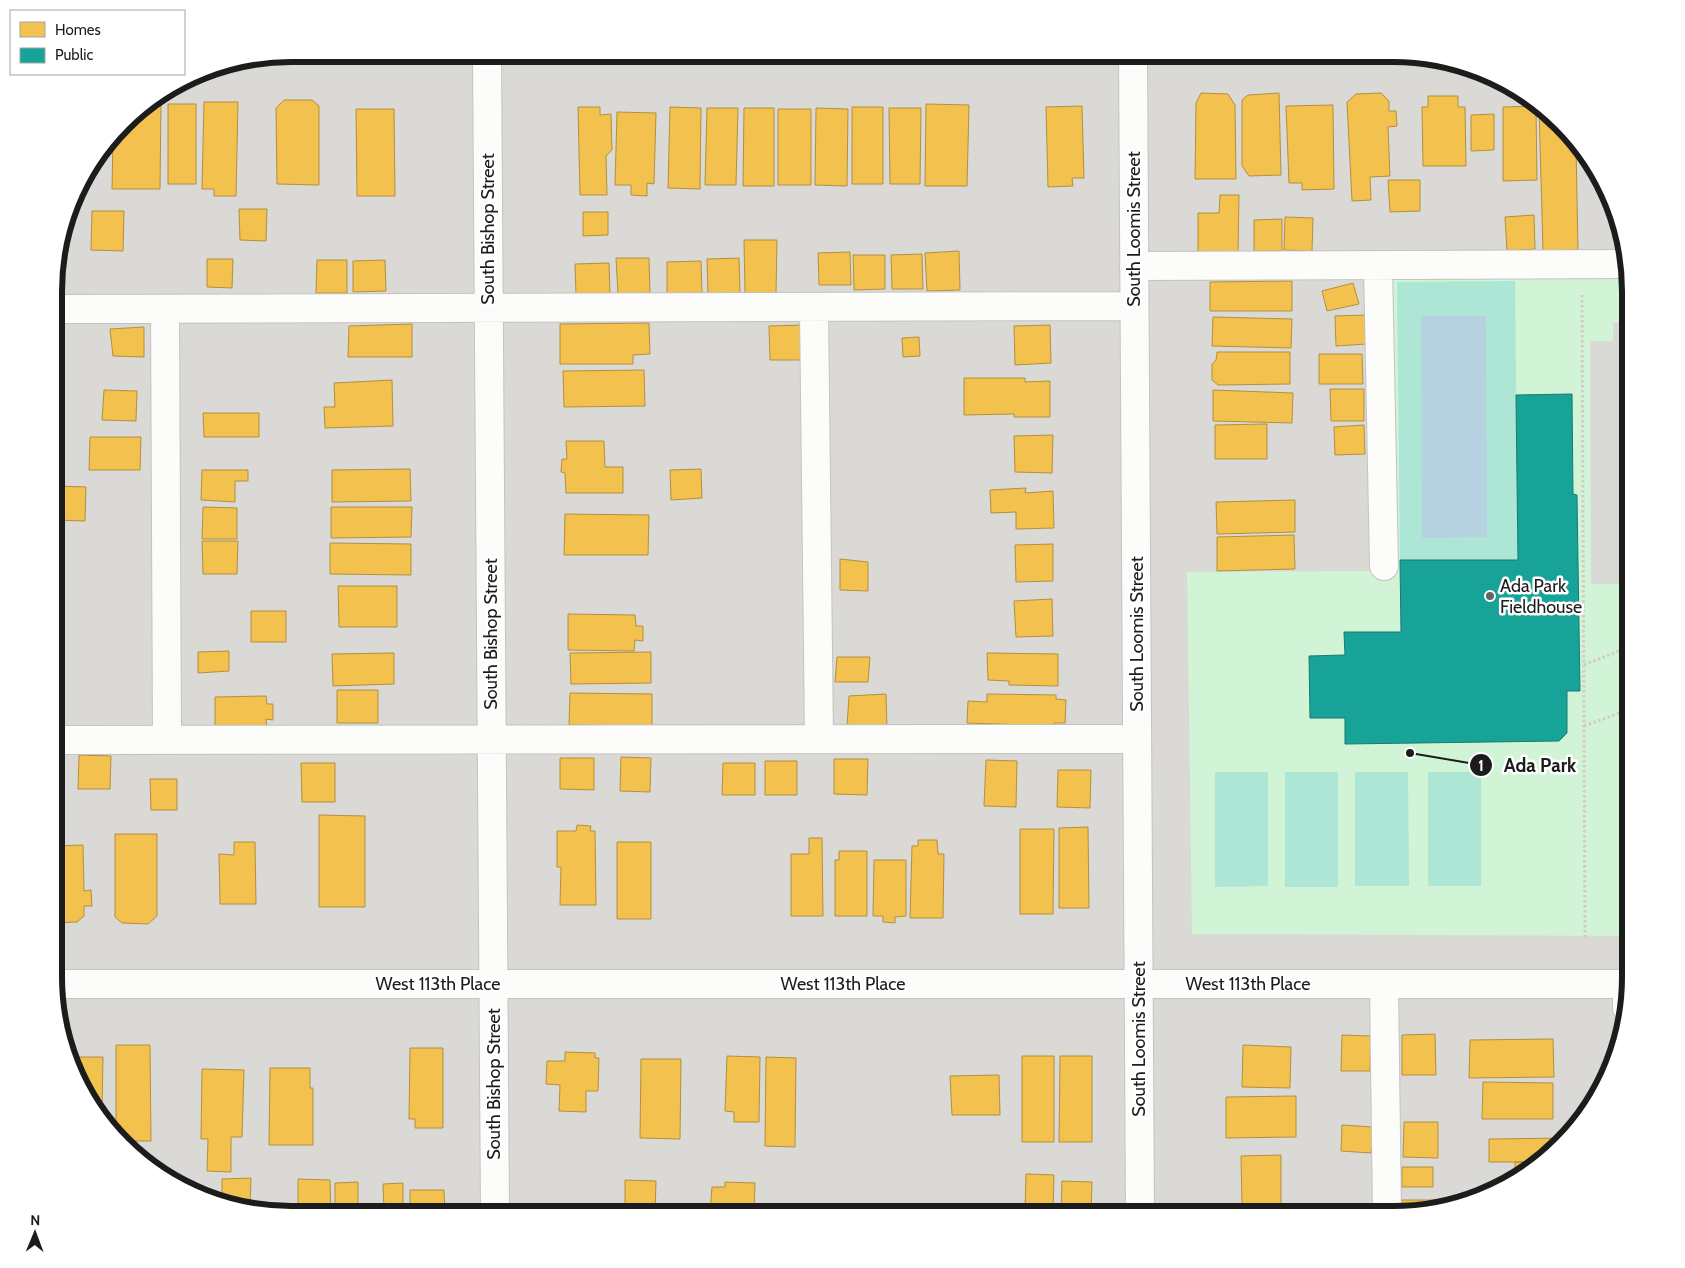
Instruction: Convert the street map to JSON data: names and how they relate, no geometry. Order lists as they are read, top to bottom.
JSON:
{
  "streets": {
    "street": ["South Bishop Street", "South Loomis Street", "West 113th Place"]
  },
  "crossings": [
    ["South Bishop Street", "West 113th Place"],
    ["South Loomis Street", "West 113th Place"]
  ],
  "places": ["Ada Park Fieldhouse", "Ada Park"],
  "legend": ["Homes", "Public"],
  "north": "top"
}
